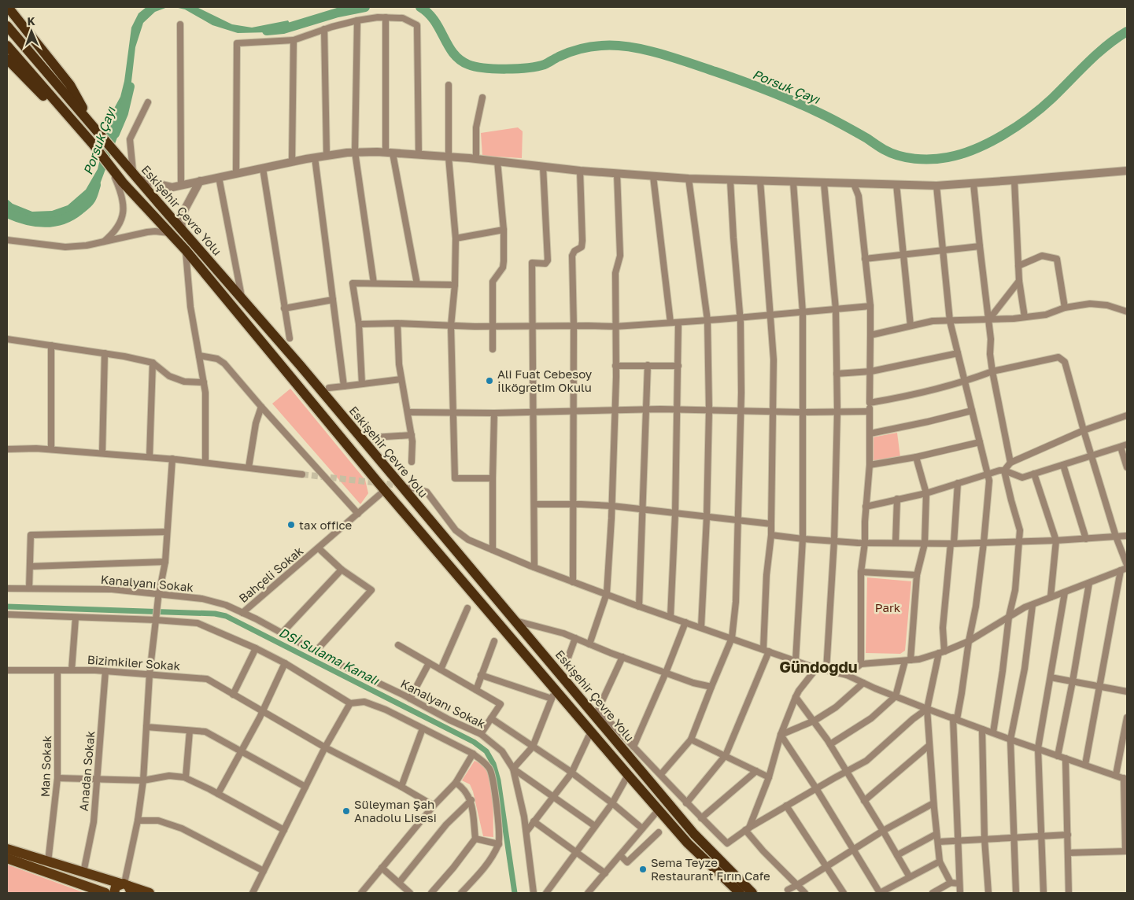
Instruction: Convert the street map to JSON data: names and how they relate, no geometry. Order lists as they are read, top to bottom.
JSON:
{
  "streets": {
    "highway": ["Eskişehir Çevre Yolu"],
    "street": [
      "Bahçeli Sokak",
      "Kanalyanı Sokak",
      "Bizimkiler Sokak",
      "Man Sokak",
      "Anadan Sokak"
    ]
  },
  "crossings": [
    ["Eskişehir Çevre Yolu", "Bahçeli Sokak"],
    ["Bahçeli Sokak", "Kanalyanı Sokak"],
    ["Bizimkiler Sokak", "Man Sokak"],
    ["Bizimkiler Sokak", "Anadan Sokak"]
  ],
  "districts": ["Gündoğdu"],
  "water": ["Porsuk Çayı", "DSİ Sulama Kanalı"],
  "parks": ["Park"],
  "places": [
    "Ali Fuat Cebesoy İlköğretim Okulu",
    "tax office",
    "Süleyman Şah Anadolu Lisesi",
    "Sema Teyze Restaurant Fırın Cafe"
  ],
  "north": "top"
}
